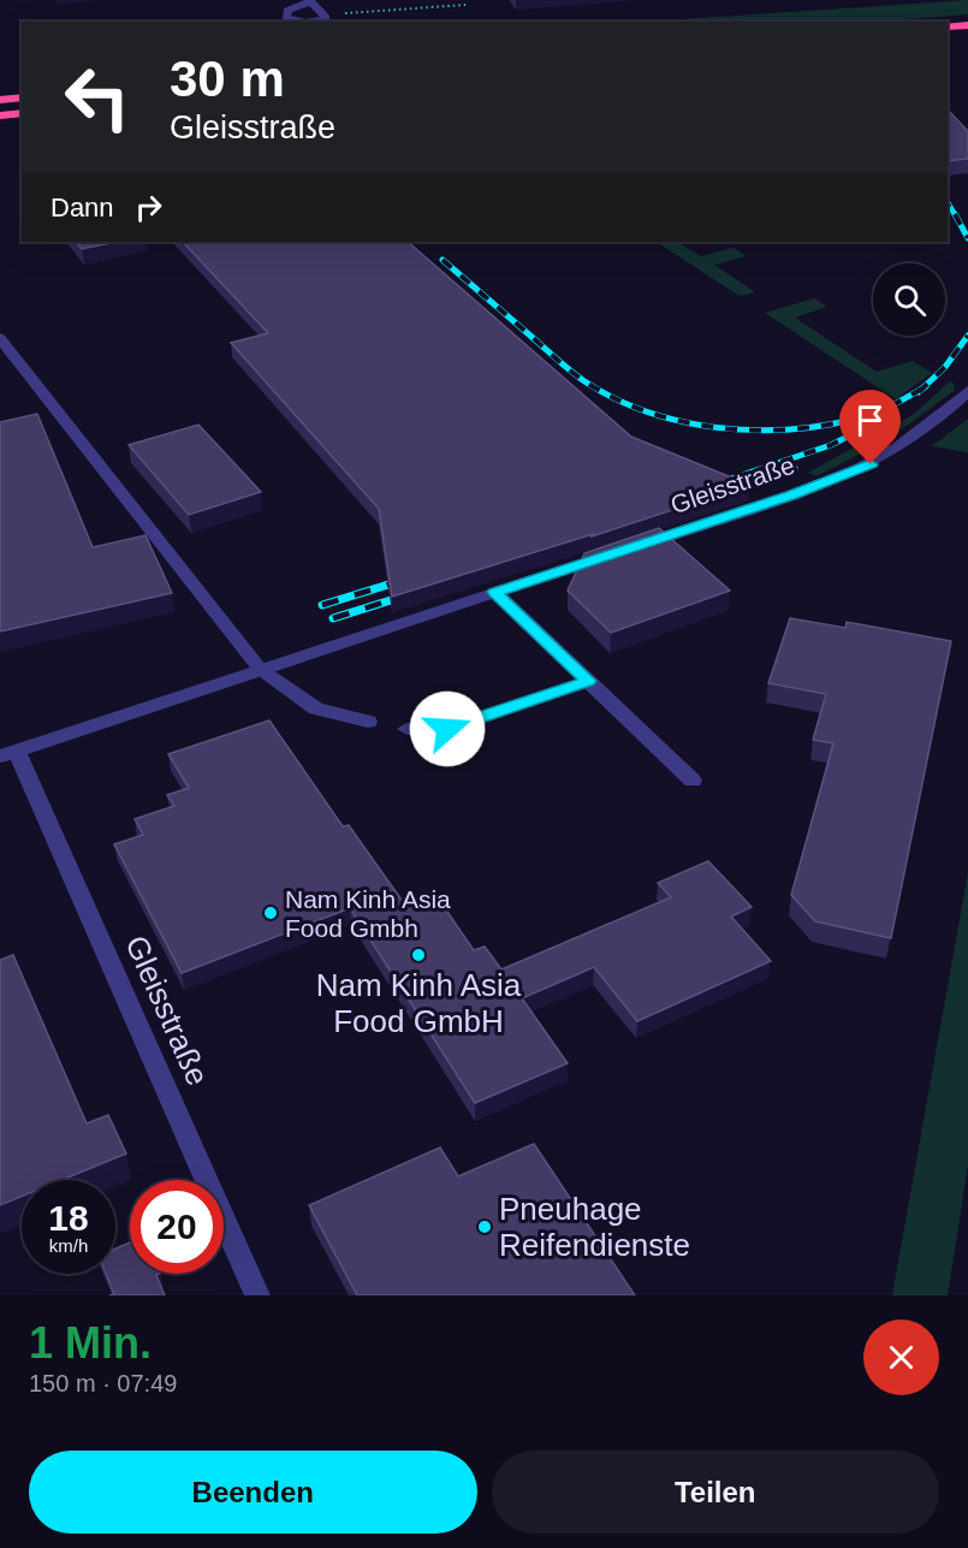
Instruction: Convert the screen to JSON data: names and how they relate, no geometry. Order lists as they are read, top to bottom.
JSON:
{
  "streets": {
    "street": ["Gleisstraße"]
  },
  "places": ["Nam Kinh Asia Food Gmbh", "Nam Kinh Asia Food GmbH", "Pneuhage Reifendienste"],
  "page": {
    "turn": ["30 m", "Gleisstraße"],
    "then": "Dann",
    "speed": "18 km/h",
    "limit": "20",
    "heading": ["1 Min.", "150 m · 07:49"],
    "buttons": ["Beenden", "Teilen"]
  }
}
